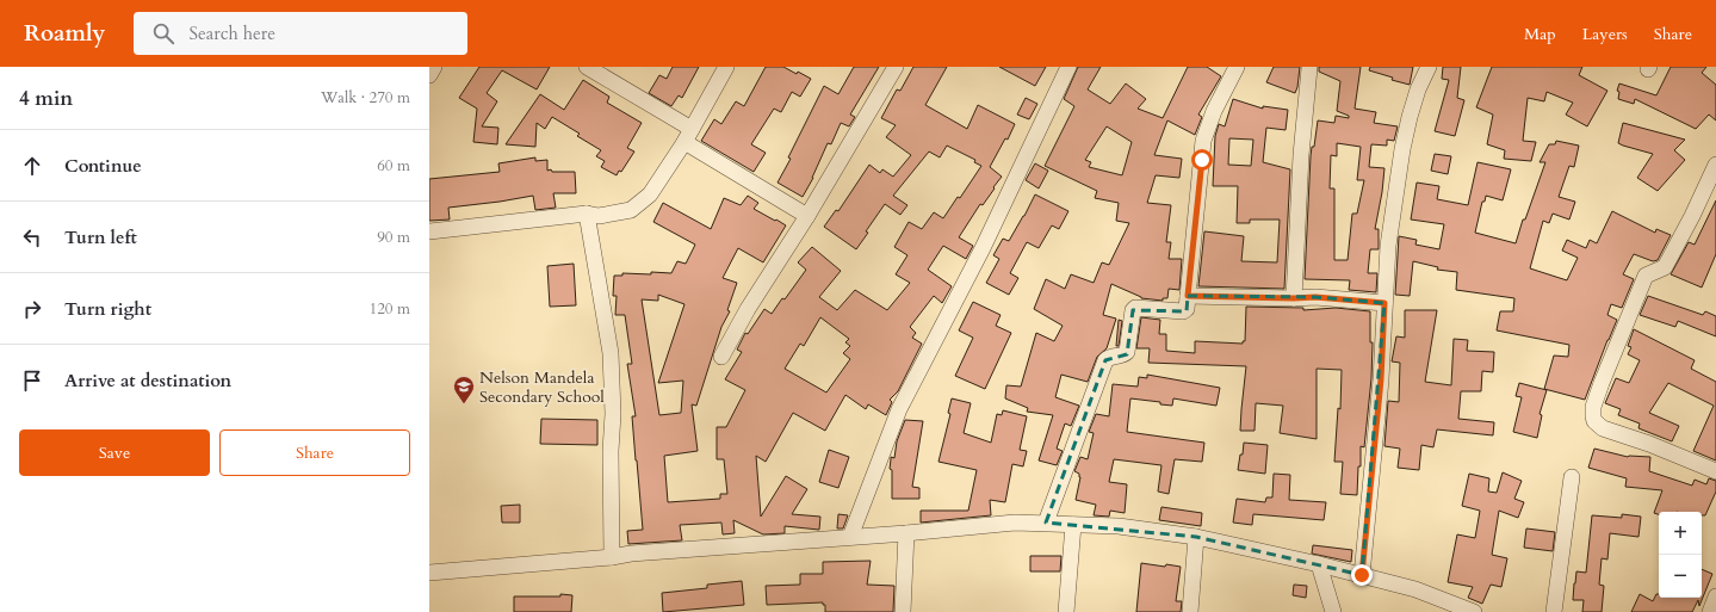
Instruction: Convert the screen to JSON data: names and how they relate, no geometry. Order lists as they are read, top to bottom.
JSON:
{
  "places": {
    "school or university": ["Nelson Mandela Secondary School"]
  },
  "page": {
    "header": "Roamly",
    "search": "Search here",
    "nav": ["Map", "Layers", "Share"],
    "heading": ["4 min", "Walk · 270 m"],
    "list": [
      ["Continue", "60 m"],
      ["Turn left", "90 m"],
      ["Turn right", "120 m"],
      "Arrive at destination"
    ],
    "buttons": ["Save", "Share"],
    "map_buttons": ["+", "−"]
  }
}
